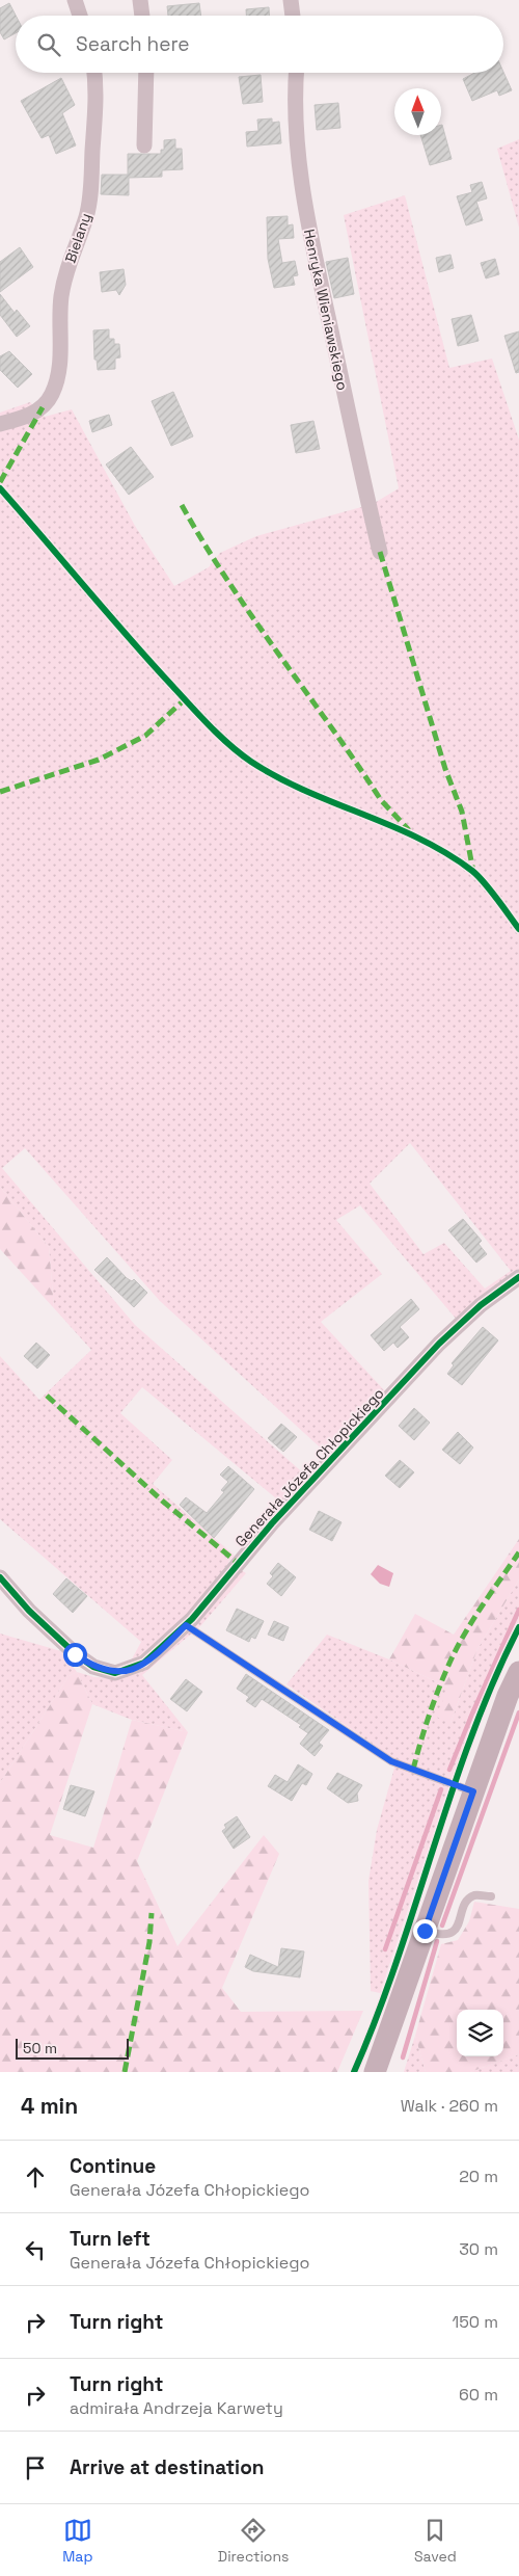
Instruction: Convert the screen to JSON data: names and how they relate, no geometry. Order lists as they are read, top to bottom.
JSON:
{
  "streets": {
    "street": ["Bielany", "Henryka Wieniawskiego", "Generała Józefa Chłopickiego"]
  },
  "scale_bar": "50 m",
  "north": "top",
  "page": {
    "search": "Search here",
    "scale": "50 m",
    "heading": ["4 min", "Walk · 260 m"],
    "list": [
      ["Continue", "Generała Józefa Chłopickiego", "20 m"],
      ["Turn left", "Generała Józefa Chłopickiego", "30 m"],
      ["Turn right", "150 m"],
      ["Turn right", "admirała Andrzeja Karwety", "60 m"],
      "Arrive at destination"
    ],
    "nav": ["Map", "Directions", "Saved"]
  }
}
